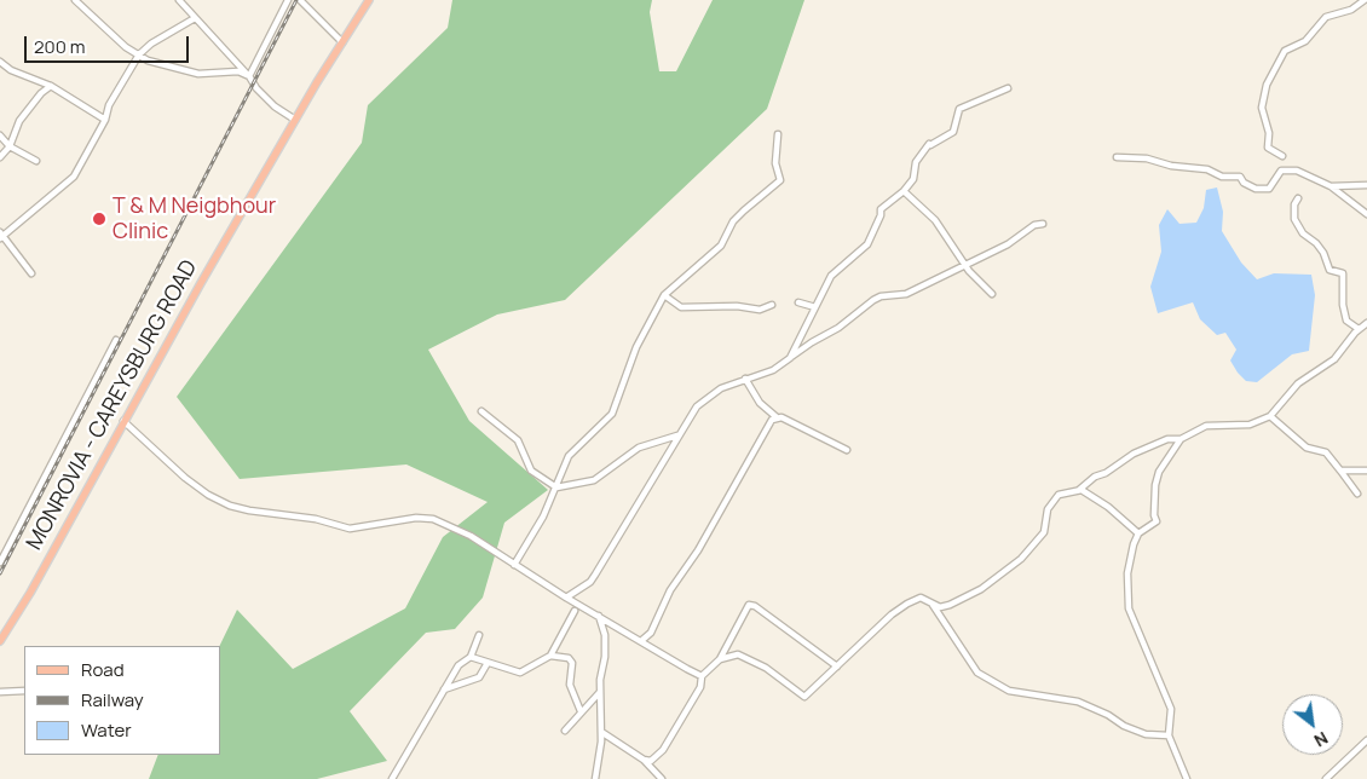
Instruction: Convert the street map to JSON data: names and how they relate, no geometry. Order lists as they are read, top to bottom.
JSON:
{
  "streets": {
    "main road": ["MONROVIA - CAREYSBURG ROAD"]
  },
  "places": ["T & M Neigbhour Clinic"],
  "legend": ["Road", "Railway", "Water"],
  "scale_bar": "200 m",
  "north": "bottom right"
}
